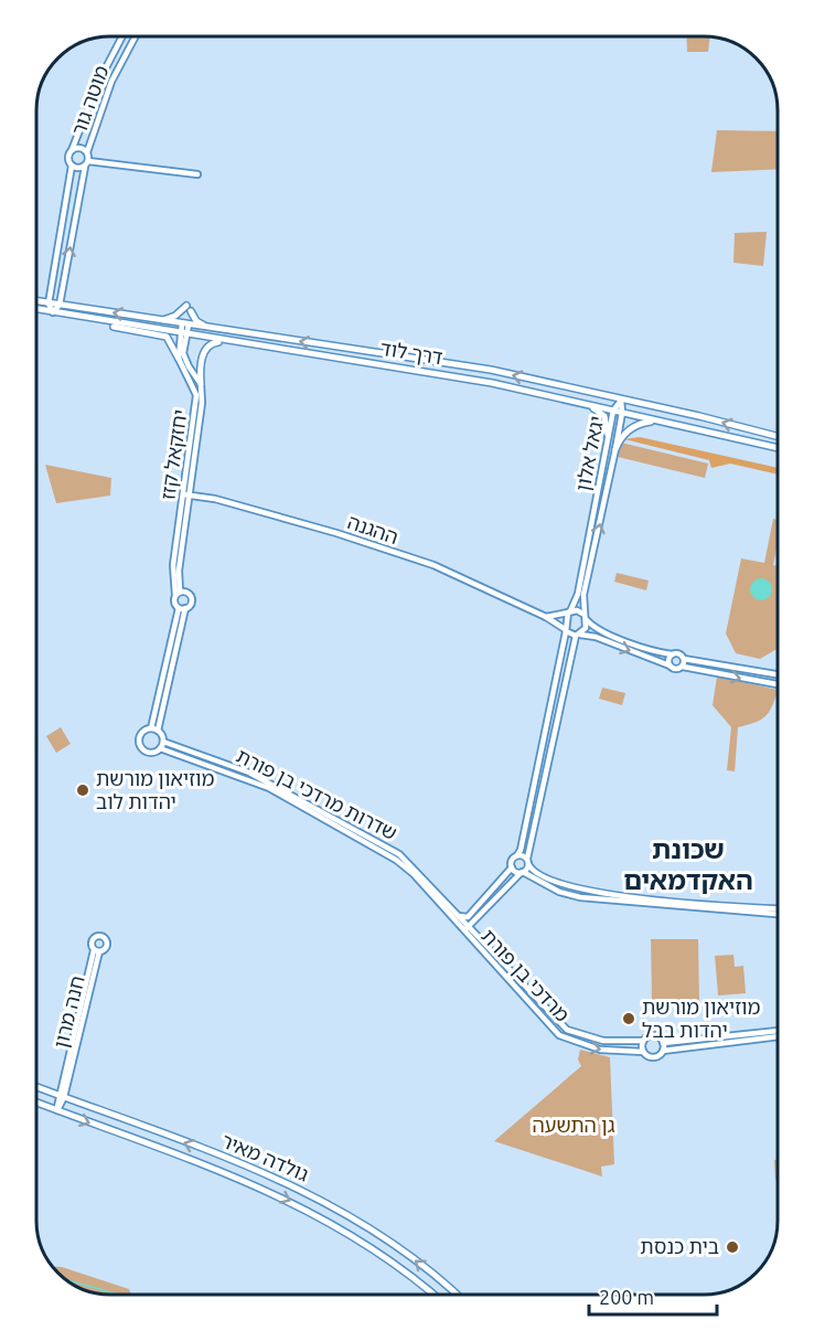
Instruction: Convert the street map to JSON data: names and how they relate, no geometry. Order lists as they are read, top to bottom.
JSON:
{
  "streets": {
    "main road": ["דרך לוד", "גולדה מאיר"],
    "street": [
      "מוטה גור",
      "יגאל אלון",
      "יחזקאל קזז",
      "ההגנה",
      "שדרות מרדכי בן פורת",
      "מרדכי בן פורת",
      "חנה מרון"
    ]
  },
  "crossings": [
    ["מוטה גור", "דרך לוד"],
    ["דרך לוד", "יגאל אלון"],
    ["דרך לוד", "יחזקאל קזז"],
    ["יגאל אלון", "ההגנה"],
    ["יחזקאל קזז", "ההגנה"],
    ["שדרות מרדכי בן פורת", "מרדכי בן פורת"],
    ["חנה מרון", "גולדה מאיר"]
  ],
  "districts": ["שכונת האקדמאים"],
  "parks": ["גן התשעה"],
  "places": ["מוזיאון מורשת יהדות לוב", "מוזיאון מורשת יהדות בבל", "בית כנסת"],
  "scale_bar": "200 m"
}
